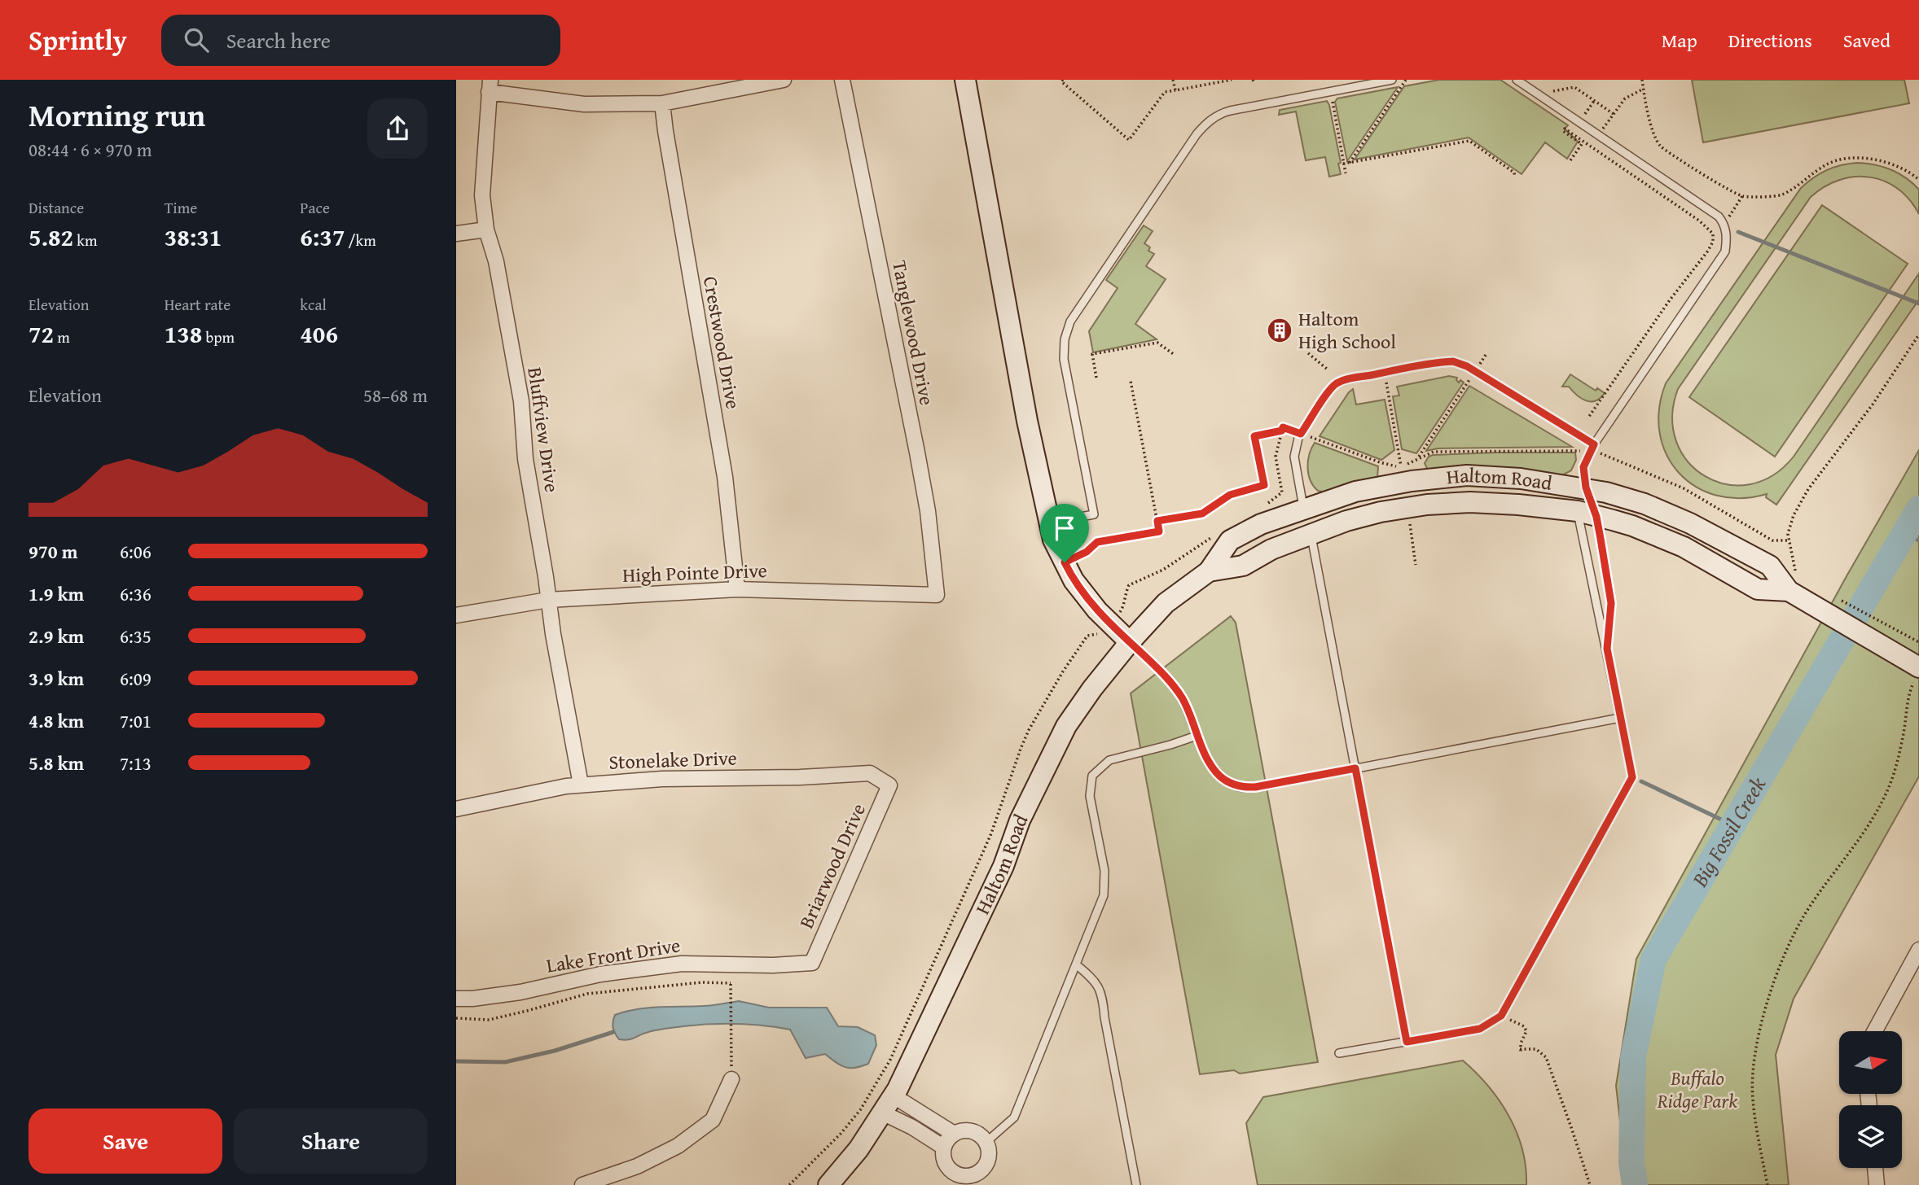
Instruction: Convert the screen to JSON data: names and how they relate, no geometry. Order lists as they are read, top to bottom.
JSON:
{
  "streets": {
    "main road": ["Haltom Road"],
    "street": [
      "Tanglewood Drive",
      "Crestwood Drive",
      "Bluffview Drive",
      "High Pointe Drive",
      "Stonelake Drive",
      "Briarwood Drive",
      "Lake Front Drive"
    ]
  },
  "crossings": [
    ["Tanglewood Drive", "High Pointe Drive"],
    ["Crestwood Drive", "High Pointe Drive"],
    ["Bluffview Drive", "High Pointe Drive"],
    ["Bluffview Drive", "Stonelake Drive"],
    ["Stonelake Drive", "Briarwood Drive"],
    ["Briarwood Drive", "Lake Front Drive"]
  ],
  "water": ["Big Fossil Creek"],
  "parks": ["Buffalo Ridge Park"],
  "places": {
    "building": ["Haltom High School"]
  },
  "north": "right",
  "page": {
    "header": "Sprintly",
    "search": "Search here",
    "nav": ["Map", "Directions", "Saved"],
    "heading": ["Morning run", "08:44 · 6 × 970 m"],
    "stats": [
      ["Distance", "5.82 km"],
      ["Time", "38:31"],
      ["Pace", "6:37 /km"],
      ["Elevation", "72 m"],
      ["Heart rate", "138 bpm"],
      ["kcal", "406"]
    ],
    "chart": ["Elevation", "58–68 m"],
    "list": [
      {
        "name": "970 m",
        "note": "6:06"
      },
      {
        "name": "1.9 km",
        "note": "6:36"
      },
      {
        "name": "2.9 km",
        "note": "6:35"
      },
      {
        "name": "3.9 km",
        "note": "6:09"
      },
      {
        "name": "4.8 km",
        "note": "7:01"
      },
      {
        "name": "5.8 km",
        "note": "7:13"
      }
    ],
    "buttons": ["Save", "Share"]
  }
}
